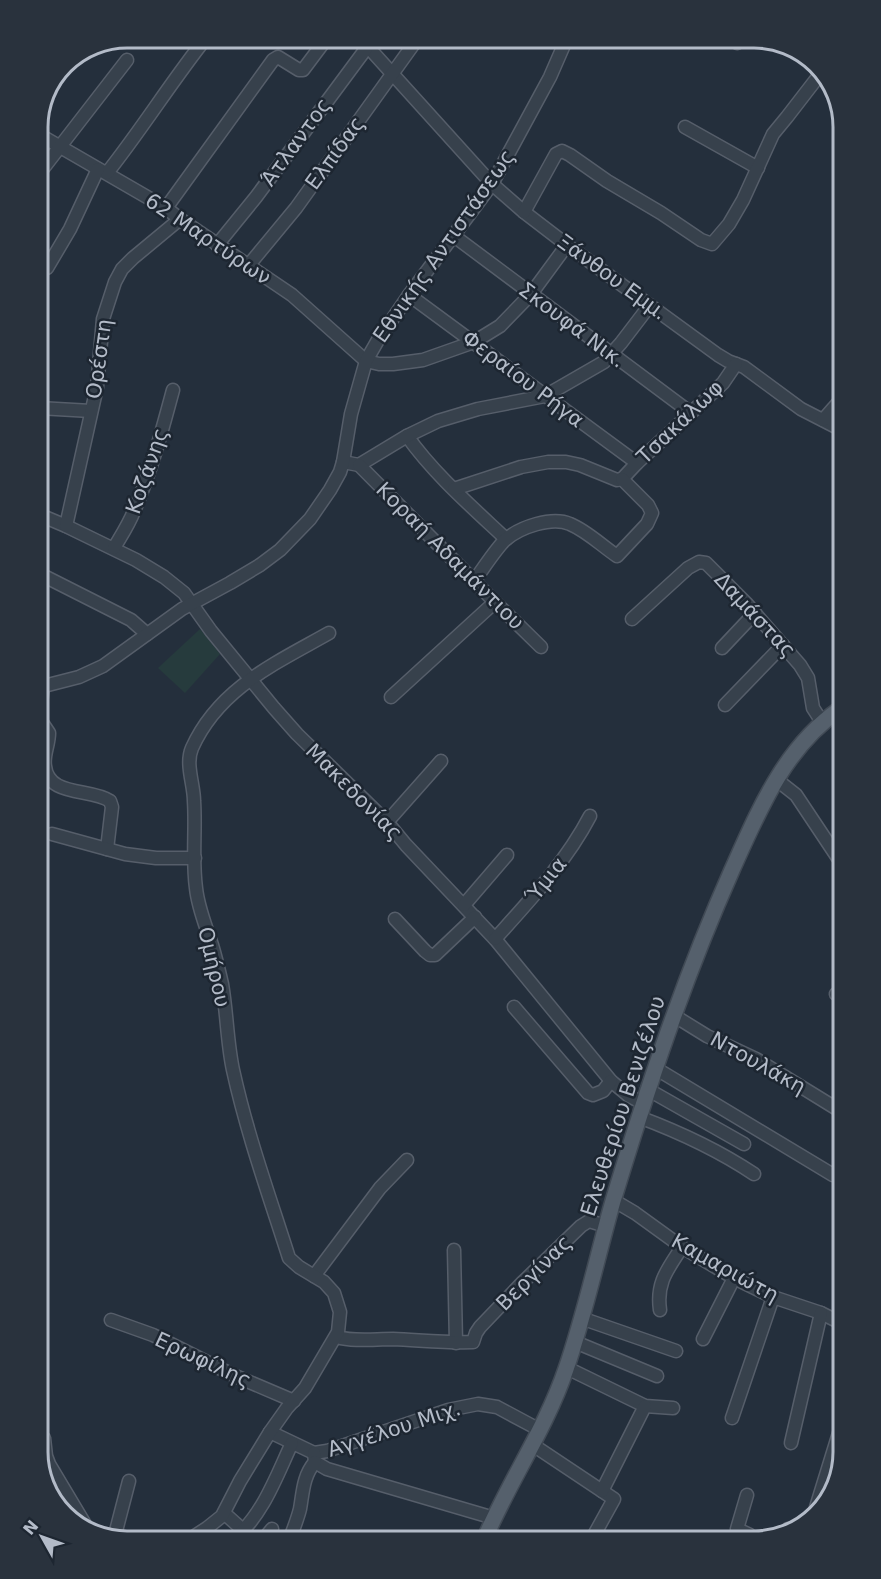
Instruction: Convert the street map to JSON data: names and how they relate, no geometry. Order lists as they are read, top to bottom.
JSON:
{
  "streets": {
    "main road": ["Ελευθερίου Βενιζέλου"],
    "street": [
      "Άτλαντος",
      "Ελπίδας",
      "62 Μαρτύρων",
      "Εθνικής Αντιστάσεως",
      "Ξάνθου Εμμ.",
      "Σκουφά Νικ.",
      "Ορέστη",
      "Φεραίου Ρήγα",
      "Τσακάλωφ",
      "Κοζάνης",
      "Κοραή Αδαμάντιου",
      "Δαμάστας",
      "Μακεδονίας",
      "Ύμια",
      "Ομήρου",
      "Ντουλάκη",
      "Καμαριώτη",
      "Βεργίνας",
      "Ερωφίλης",
      "Αγγέλου Μιχ."
    ]
  },
  "crossings": [
    ["Άτλαντος", "62 Μαρτύρων"],
    ["Ελπίδας", "62 Μαρτύρων"],
    ["Ελπίδας", "Ξάνθου Εμμ."],
    ["62 Μαρτύρων", "Εθνικής Αντιστάσεως"],
    ["62 Μαρτύρων", "Ορέστη"],
    ["Εθνικής Αντιστάσεως", "Ξάνθου Εμμ."],
    ["Εθνικής Αντιστάσεως", "Σκουφά Νικ."],
    ["Εθνικής Αντιστάσεως", "Φεραίου Ρήγα"],
    ["Εθνικής Αντιστάσεως", "Μακεδονίας"],
    ["Ξάνθου Εμμ.", "Τσακάλωφ"],
    ["Σκουφά Νικ.", "Τσακάλωφ"],
    ["Ορέστη", "Μακεδονίας"],
    ["Φεραίου Ρήγα", "Τσακάλωφ"],
    ["Κοζάνης", "Μακεδονίας"],
    ["Δαμάστας", "Ελευθερίου Βενιζέλου"],
    ["Μακεδονίας", "Ύμια"],
    ["Μακεδονίας", "Ομήρου"],
    ["Μακεδονίας", "Ελευθερίου Βενιζέλου"],
    ["Ντουλάκη", "Ελευθερίου Βενιζέλου"],
    ["Ελευθερίου Βενιζέλου", "Καμαριώτη"],
    ["Ελευθερίου Βενιζέλου", "Βεργίνας"],
    ["Ελευθερίου Βενιζέλου", "Αγγέλου Μιχ."]
  ],
  "north": "top left"
}
